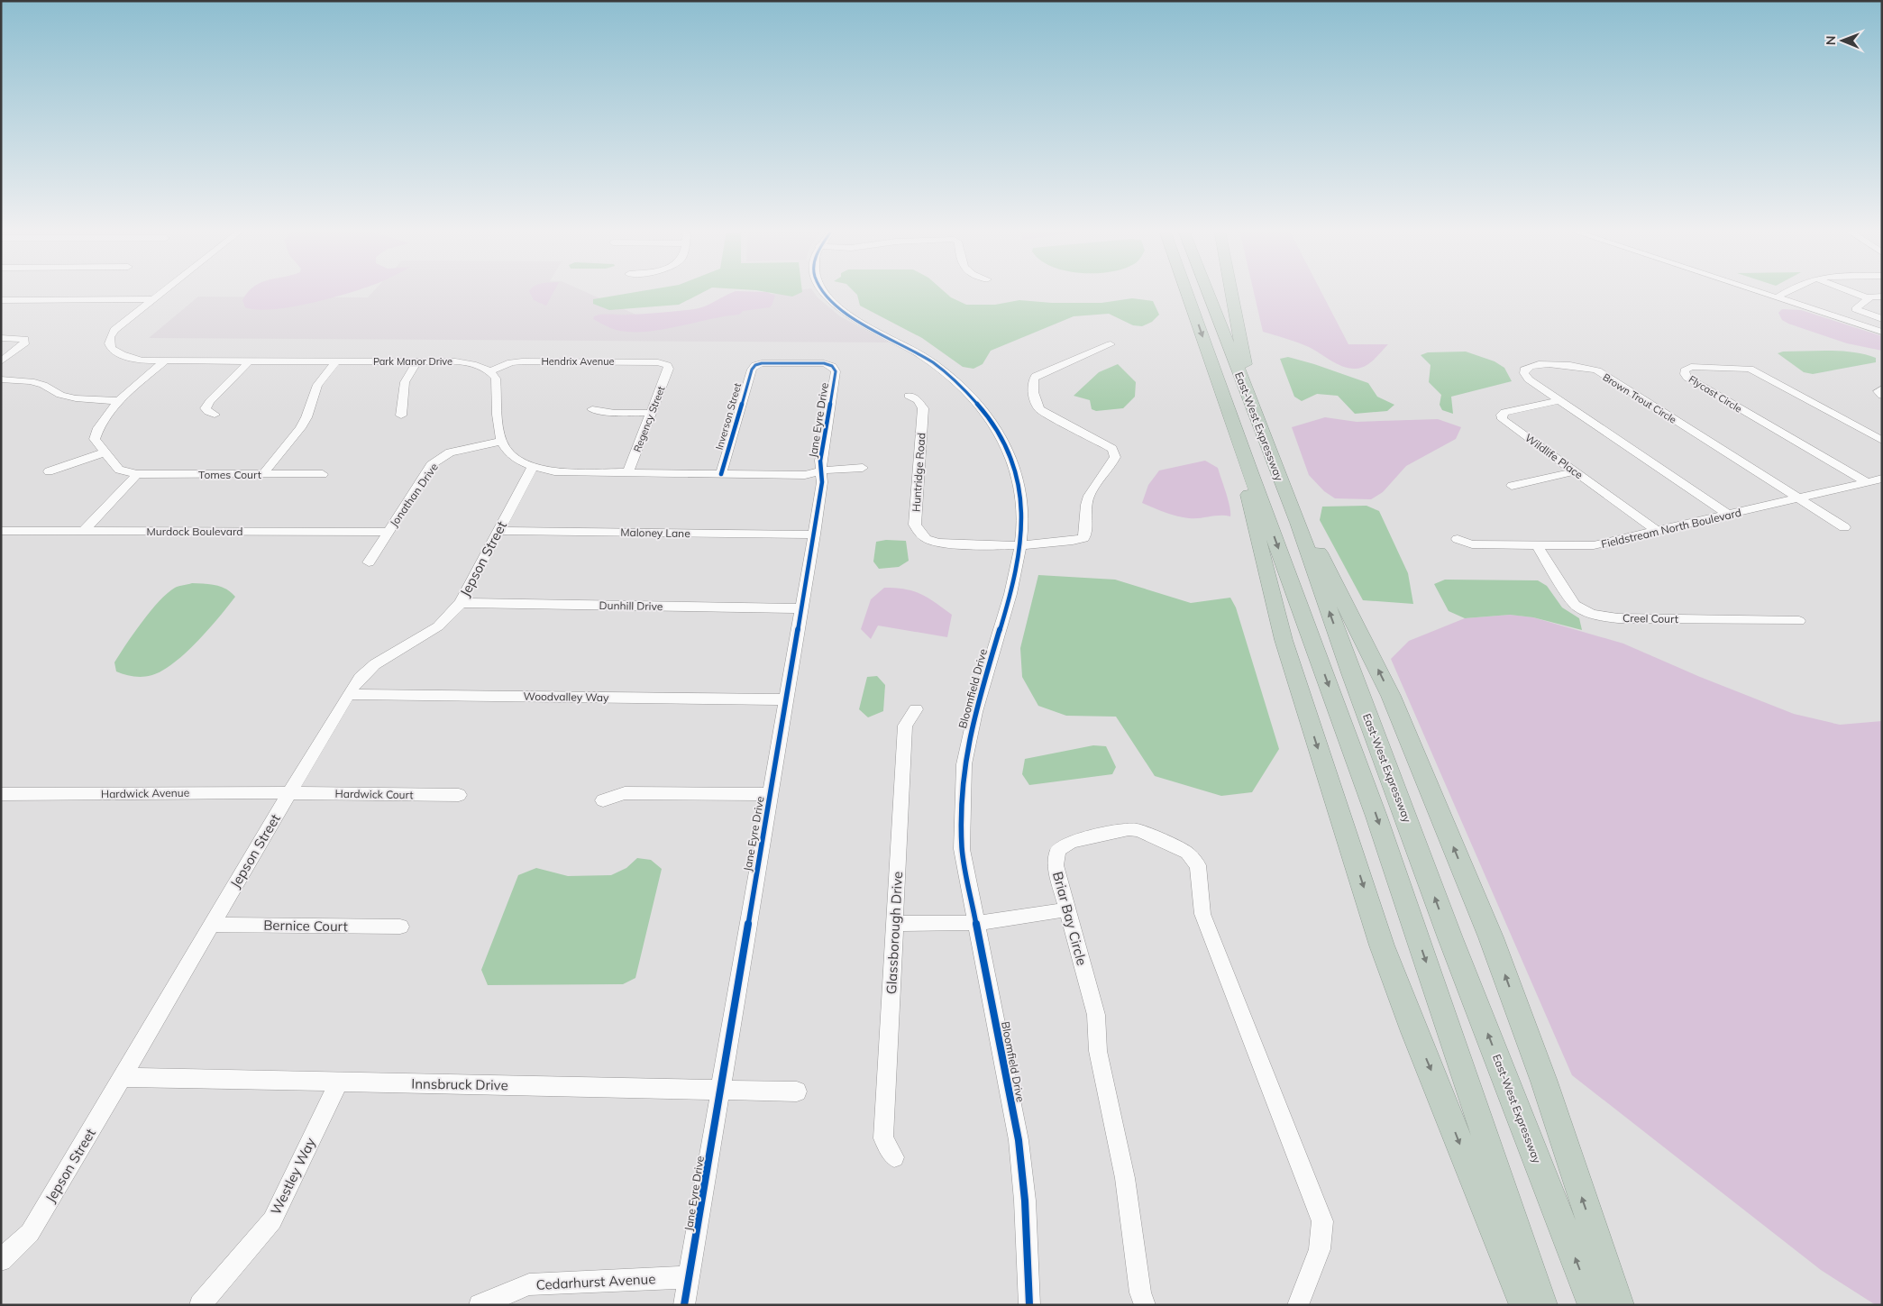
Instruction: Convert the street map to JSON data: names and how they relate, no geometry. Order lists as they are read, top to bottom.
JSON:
{
  "streets": {
    "highway": ["East-West Expressway"],
    "street": [
      "Park Manor Drive",
      "Hendrix Avenue",
      "Flycast Circle",
      "Brown Trout Circle",
      "Inverson Street",
      "Regency Street",
      "Jane Eyre Drive",
      "Wildlife Place",
      "Huntridge Road",
      "Tomes Court",
      "Jonathan Drive",
      "Fieldstream North Boulevard",
      "Murdock Boulevard",
      "Maloney Lane",
      "Jepson Street",
      "Dunhill Drive",
      "Creel Court",
      "Bloomfield Drive",
      "Woodvalley Way",
      "Hardwick Avenue",
      "Hardwick Court",
      "Briar Bay Circle",
      "Bernice Court",
      "Glassborough Drive",
      "Innsbruck Drive",
      "Westley Way",
      "Cedarhurst Avenue"
    ]
  },
  "crossings": [
    ["Park Manor Drive", "Hendrix Avenue"],
    ["Hendrix Avenue", "Regency Street"],
    ["Flycast Circle", "Fieldstream North Boulevard"],
    ["Brown Trout Circle", "Wildlife Place"],
    ["Brown Trout Circle", "Fieldstream North Boulevard"],
    ["Inverson Street", "Jane Eyre Drive"],
    ["Jane Eyre Drive", "Maloney Lane"],
    ["Jane Eyre Drive", "Dunhill Drive"],
    ["Jane Eyre Drive", "Woodvalley Way"],
    ["Jane Eyre Drive", "Innsbruck Drive"],
    ["Jane Eyre Drive", "Cedarhurst Avenue"],
    ["Wildlife Place", "Fieldstream North Boulevard"],
    ["Huntridge Road", "Bloomfield Drive"],
    ["Jonathan Drive", "Murdock Boulevard"],
    ["Fieldstream North Boulevard", "Creel Court"],
    ["Maloney Lane", "Jepson Street"],
    ["Jepson Street", "Dunhill Drive"],
    ["Jepson Street", "Woodvalley Way"],
    ["Jepson Street", "Hardwick Avenue"],
    ["Jepson Street", "Hardwick Court"],
    ["Jepson Street", "Bernice Court"],
    ["Jepson Street", "Innsbruck Drive"],
    ["Hardwick Avenue", "Hardwick Court"],
    ["Innsbruck Drive", "Westley Way"]
  ],
  "north": "left"
}
